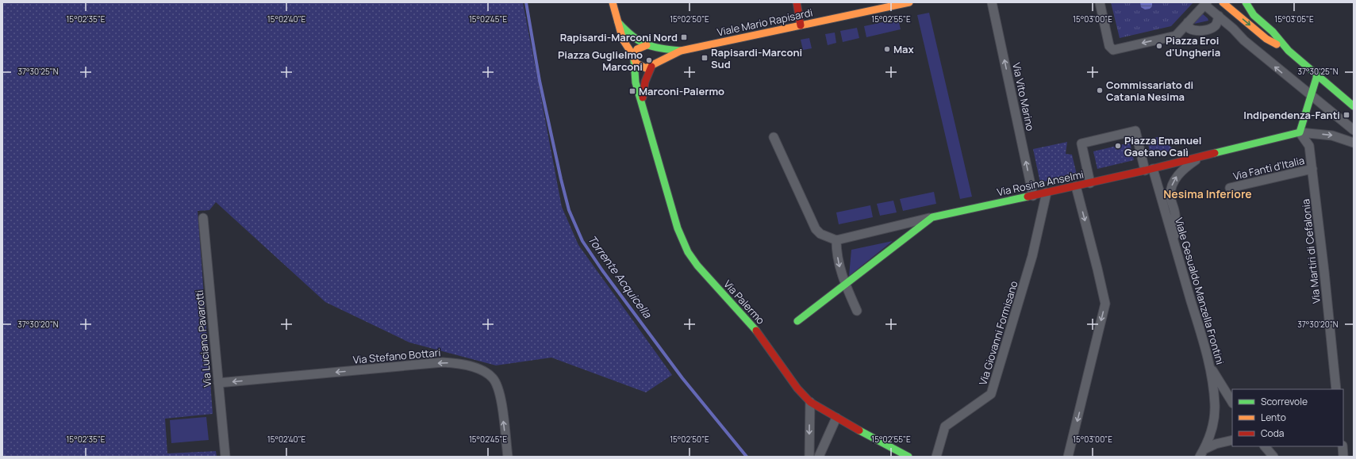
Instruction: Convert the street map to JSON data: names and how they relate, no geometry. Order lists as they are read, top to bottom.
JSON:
{
  "streets": {
    "main road": ["Viale Mario Rapisardi", "Via Rosina Anselmi", "Via Palermo"],
    "street": [
      "Via Vito Marino",
      "Via Fanti d'Italia",
      "Via Martiri di Cefalonia",
      "Viale Gesualdo Manzella Frontini",
      "Via Giovanni Formisano",
      "Via Luciano Pavarotti",
      "Via Stefano Bottari"
    ]
  },
  "crossings": [
    ["Via Vito Marino", "Via Rosina Anselmi"],
    ["Via Fanti d'Italia", "Via Martiri di Cefalonia"],
    ["Via Rosina Anselmi", "Via Martiri di Cefalonia"],
    ["Via Rosina Anselmi", "Viale Gesualdo Manzella Frontini"],
    ["Via Rosina Anselmi", "Via Giovanni Formisano"],
    ["Via Luciano Pavarotti", "Via Stefano Bottari"]
  ],
  "one_way": ["Via Vito Marino", "Via Stefano Bottari"],
  "districts": ["Nesima Inferiore"],
  "water": ["Torrente Acquicella"],
  "places": {
    "transit": [
      "Rapisardi-Marconi Nord",
      "Rapisardi-Marconi Sud",
      "Marconi-Palermo",
      "Indipendenza-Fanti"
    ],
    "other": [
      "Piazza Eroi d'Ungheria",
      "Max",
      "Piazza Guglielmo Marconi",
      "Commissariato di Catania Nesima",
      "Piazza Emanuel Gaetano Calì"
    ]
  },
  "legend": ["Scorrevole", "Lento", "Coda"],
  "coordinates": [
    "15°02'35\"E",
    "15°02'40\"E",
    "15°02'45\"E",
    "15°02'50\"E",
    "15°02'55\"E",
    "15°03'00\"E",
    "15°03'05\"E",
    "37°30'25\"N",
    "37°30'20\"N"
  ]
}
